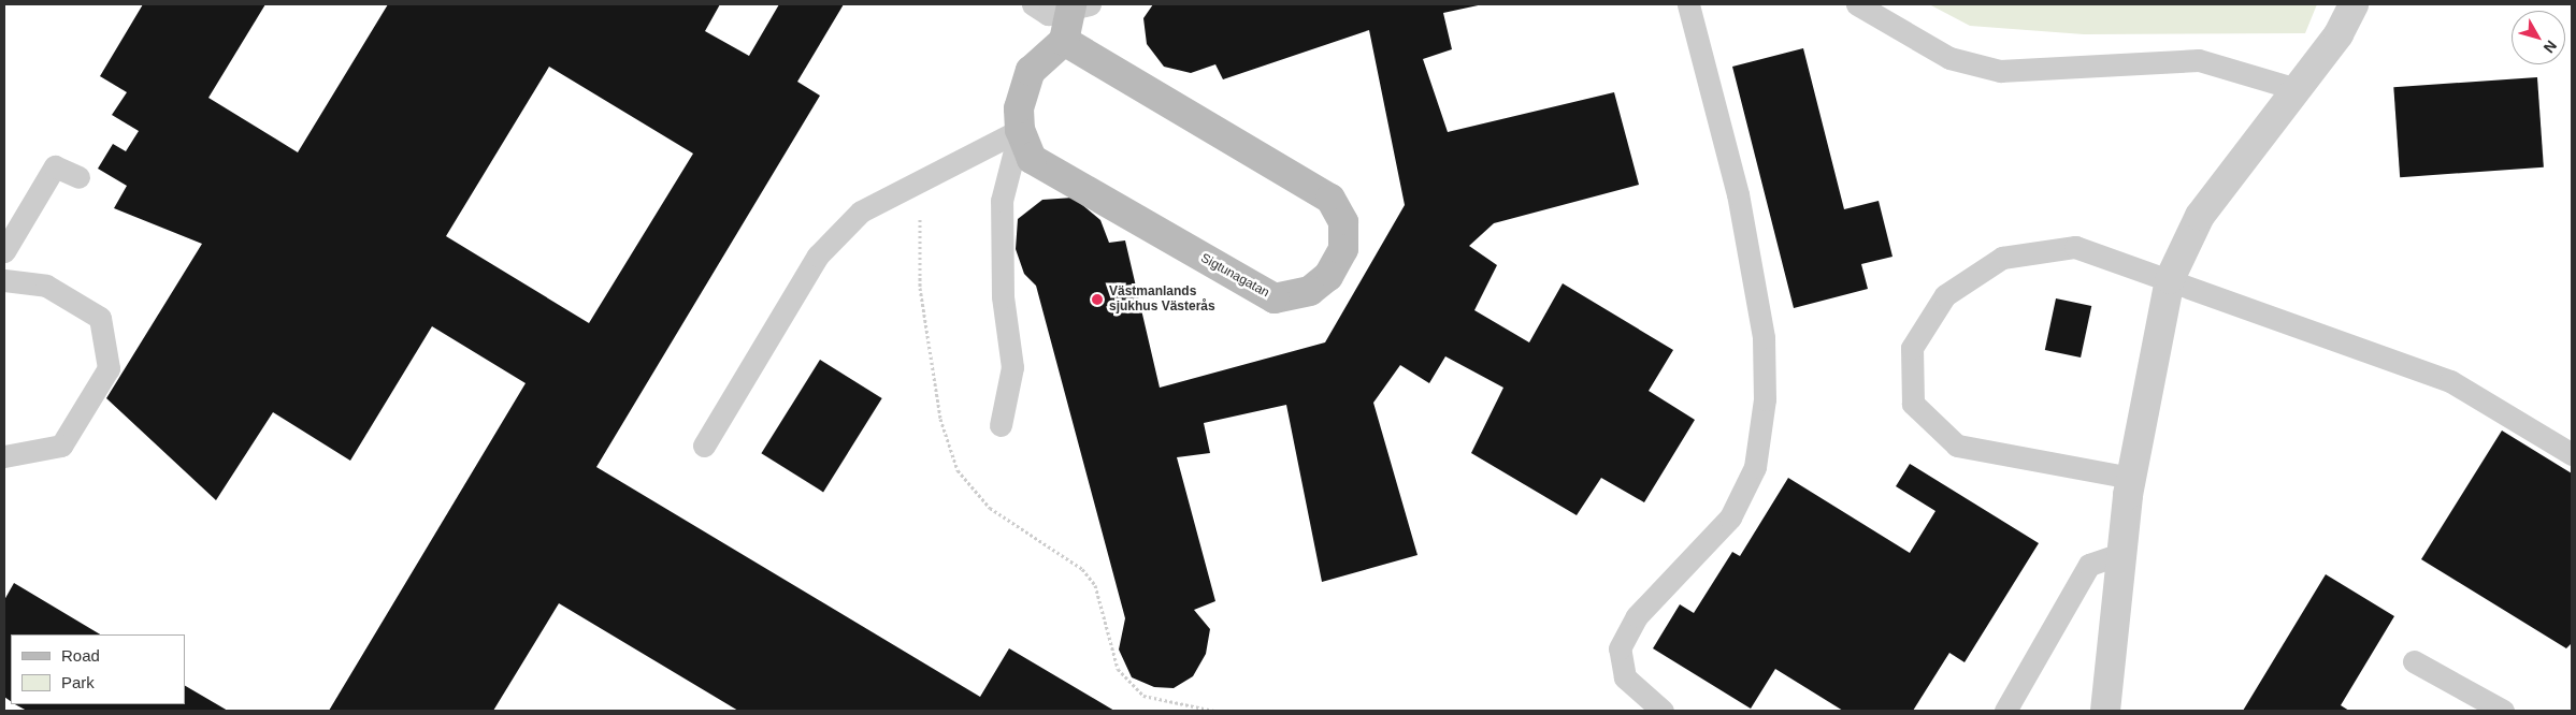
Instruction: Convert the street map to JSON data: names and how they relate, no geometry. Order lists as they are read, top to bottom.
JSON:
{
  "streets": {
    "street": ["Sigtunagatan"]
  },
  "places": ["Västmanlands sjukhus Västerås"],
  "legend": ["Road", "Park"],
  "north": "bottom right"
}
